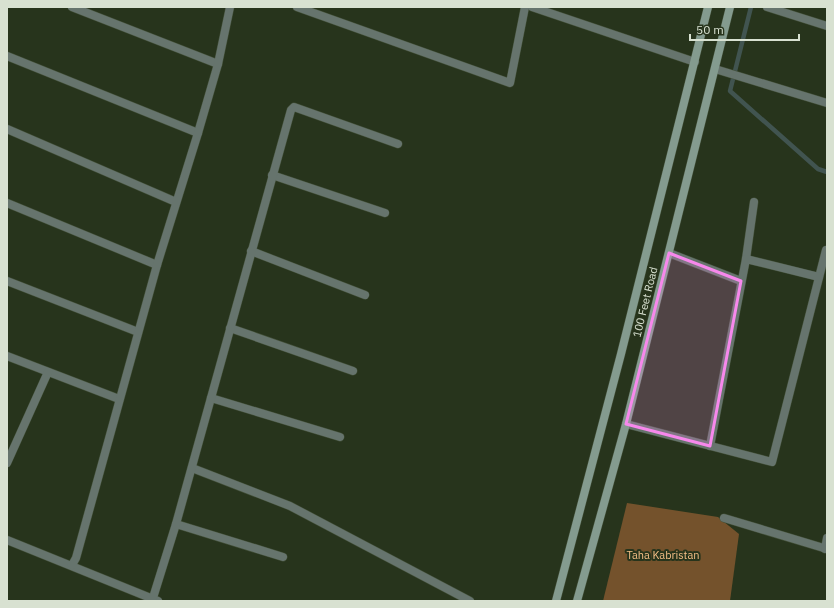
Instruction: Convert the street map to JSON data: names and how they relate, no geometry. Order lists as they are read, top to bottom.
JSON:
{
  "streets": {
    "main road": ["100 Feet Road"]
  },
  "parks": ["Taha Kabristan"],
  "scale_bar": "50 m"
}
